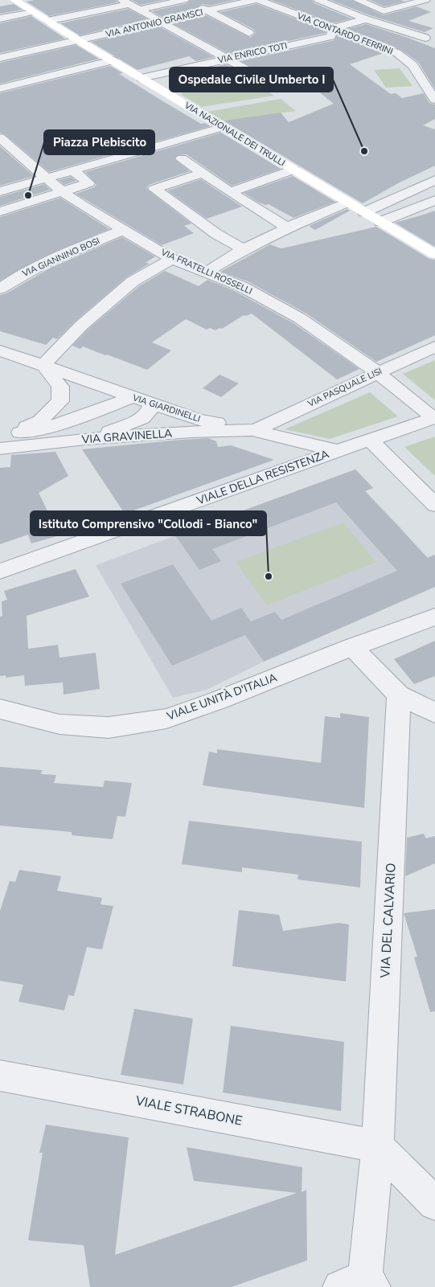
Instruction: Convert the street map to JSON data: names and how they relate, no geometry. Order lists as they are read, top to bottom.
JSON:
{
  "streets": {
    "street": [
      "VIA ANTONIO GRAMSCI",
      "VIA CONTARDO FERRINI",
      "VIA ENRICO TOTI",
      "VIA NAZIONALE DEI TRULLI",
      "VIA GIANNINO BOSI",
      "VIA FRATELLI ROSSELLI",
      "VIA PASQUALE LISI",
      "VIA GIARDINELLI",
      "VIA GRAVINELLA",
      "VIALE DELLA RESISTENZA",
      "VIALE UNITÀ D'ITALIA",
      "VIA DEL CALVARIO",
      "VIALE STRABONE"
    ]
  },
  "crossings": [
    ["VIA ANTONIO GRAMSCI", "VIA NAZIONALE DEI TRULLI"],
    ["VIA CONTARDO FERRINI", "VIA ENRICO TOTI"],
    ["VIA ENRICO TOTI", "VIA NAZIONALE DEI TRULLI"],
    ["VIA GIANNINO BOSI", "VIA FRATELLI ROSSELLI"],
    ["VIA FRATELLI ROSSELLI", "VIA PASQUALE LISI"],
    ["VIA FRATELLI ROSSELLI", "VIALE DELLA RESISTENZA"],
    ["VIA PASQUALE LISI", "VIA GIARDINELLI"],
    ["VIA PASQUALE LISI", "VIA GRAVINELLA"],
    ["VIA GIARDINELLI", "VIA GRAVINELLA"],
    ["VIA GIARDINELLI", "VIALE DELLA RESISTENZA"],
    ["VIA DEL CALVARIO", "VIALE STRABONE"]
  ],
  "places": ["Ospedale Civile Umberto I", "Piazza Plebiscito", "Istituto Comprensivo \"Collodi - Bianco\""]
}
